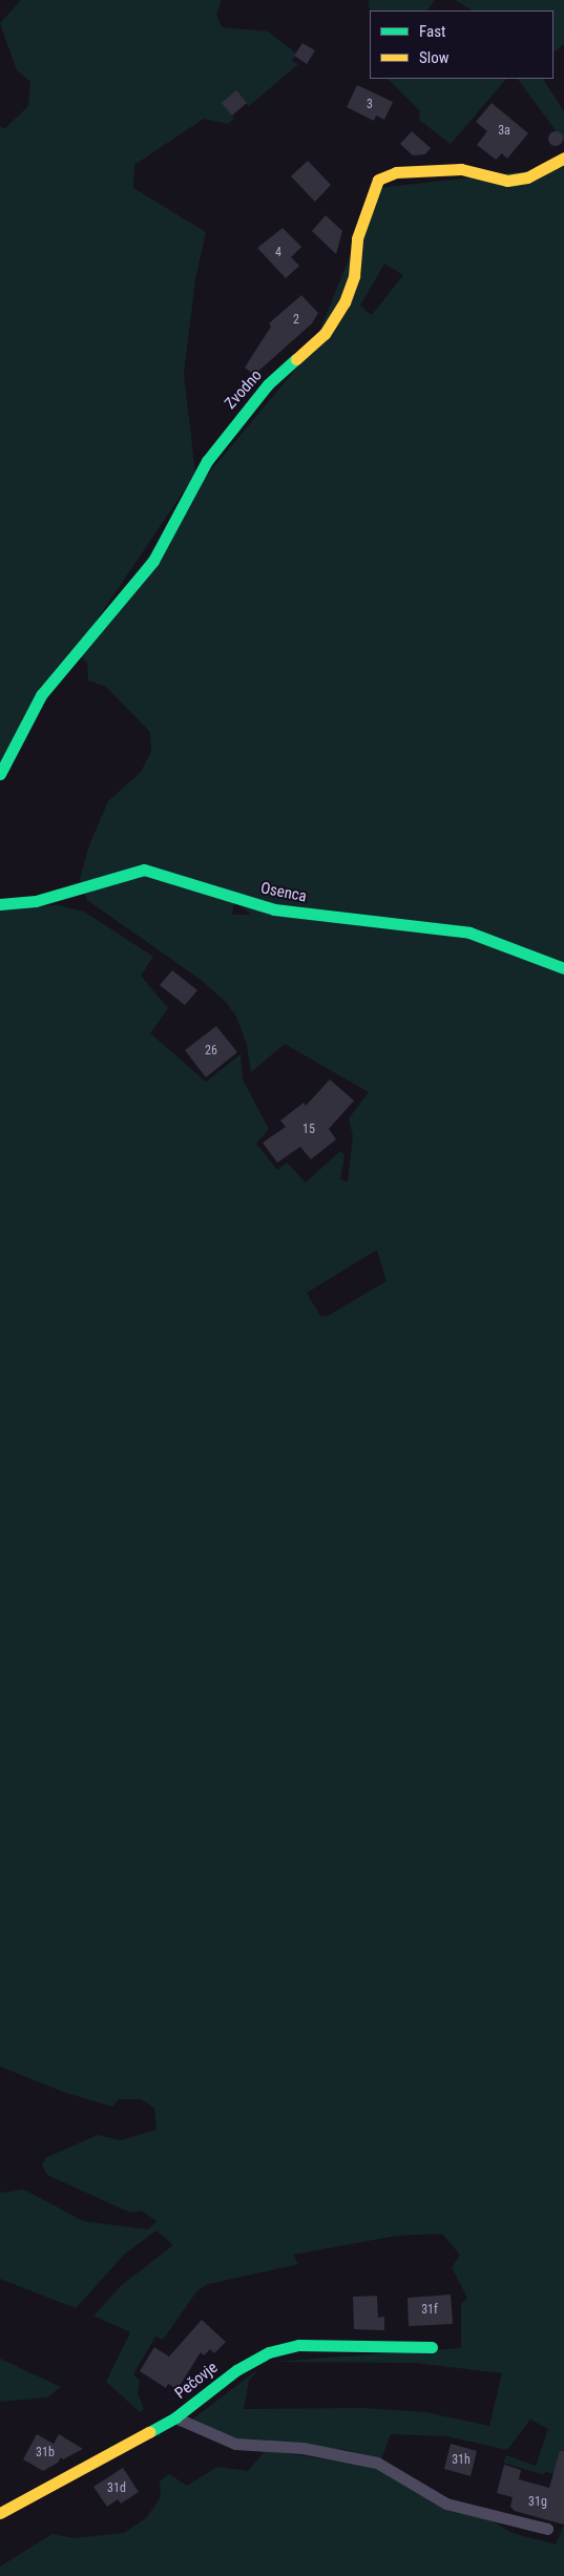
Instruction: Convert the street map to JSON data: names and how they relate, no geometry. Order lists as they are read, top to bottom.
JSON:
{
  "streets": {
    "street": ["Zvodno", "Osenca", "Pečovje"]
  },
  "house_numbers": [
    "3",
    "3a",
    "4",
    "2",
    "26",
    "15",
    "31f",
    "31b",
    "31h",
    "31d",
    "31g"
  ],
  "legend": ["Fast", "Slow"]
}
